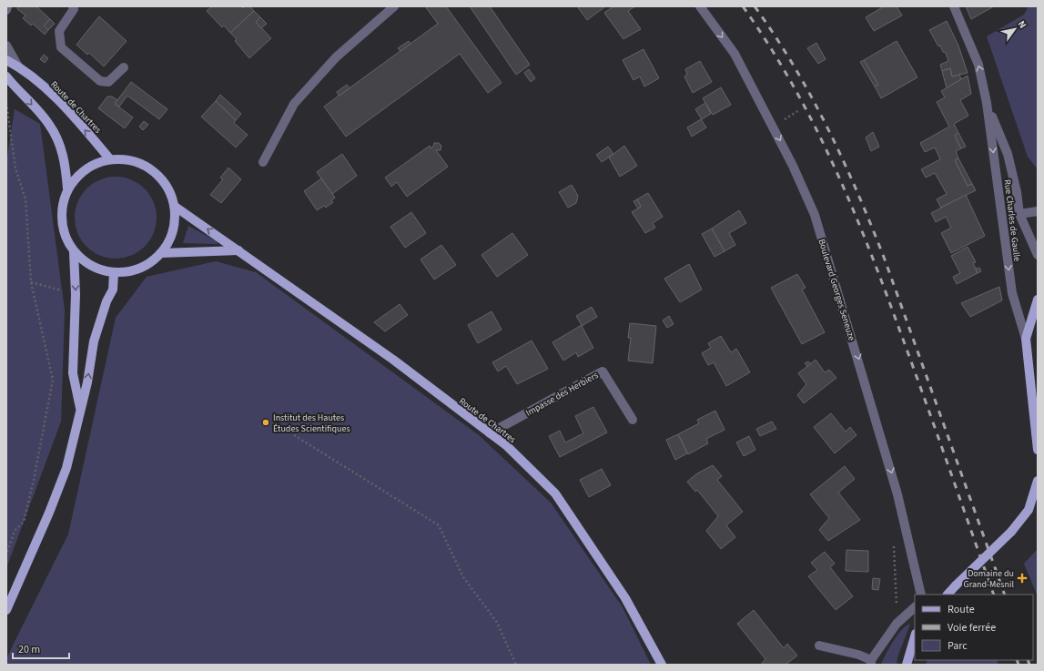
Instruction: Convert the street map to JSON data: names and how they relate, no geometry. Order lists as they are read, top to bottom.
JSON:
{
  "streets": {
    "main road": ["Route de Chartres", "Rue Charles de Gaulle"],
    "street": ["Boulevard Georges Seneuze", "Impasse des Herbiers"]
  },
  "crossings": [
    ["Route de Chartres", "Impasse des Herbiers"]
  ],
  "one_way": ["Boulevard Georges Seneuze"],
  "places": {
    "other": ["Institut des Hautes Études Scientifiques"],
    "health": ["Domaine du Grand-Mesnil"]
  },
  "legend": ["Route", "Voie ferrée", "Parc"],
  "scale_bar": "20 m",
  "north": "top right"
}
